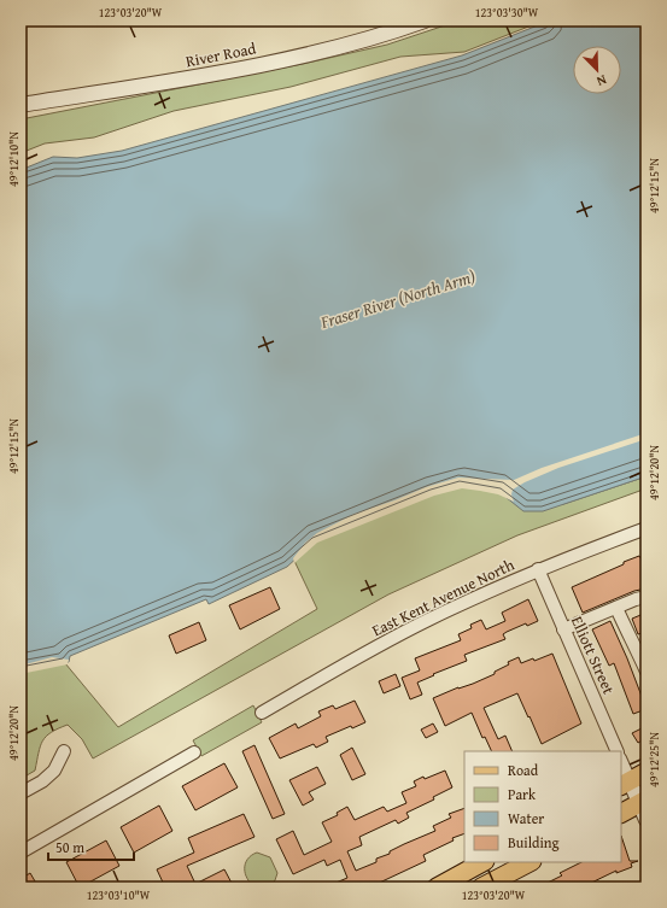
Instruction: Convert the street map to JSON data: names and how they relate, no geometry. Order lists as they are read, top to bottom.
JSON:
{
  "streets": {
    "street": ["River Road", "East Kent Avenue North", "Elliott Street"]
  },
  "crossings": [
    ["East Kent Avenue North", "Elliott Street"]
  ],
  "water": ["Fraser River (North Arm)"],
  "legend": [
    "Road",
    "Park",
    "Water",
    "Building"
  ],
  "scale_bar": "50 m",
  "north": "bottom right",
  "coordinates": [
    "123°03'20\"W",
    "123°03'30\"W",
    "49°12'10\"N",
    "49°12'15\"N",
    "49°12'20\"N",
    "49°12'25\"N",
    "123°03'10\"W"
  ]
}
